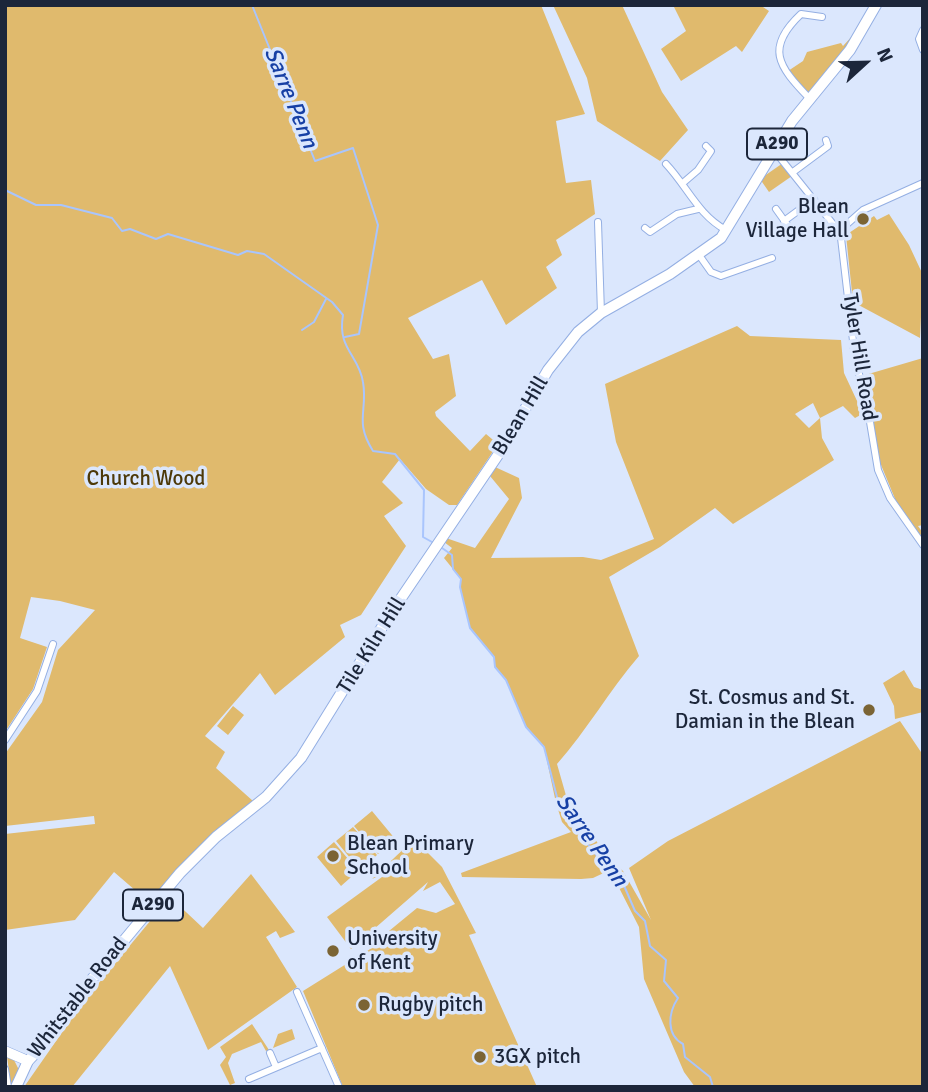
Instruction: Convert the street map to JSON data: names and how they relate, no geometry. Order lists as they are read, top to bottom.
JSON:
{
  "streets": {
    "main road": [
      "A290",
      "Blean Hill",
      "Tile Kiln Hill",
      "Whitstable Road"
    ],
    "street": ["Tyler Hill Road"]
  },
  "crossings": [
    ["A290", "Tyler Hill Road"],
    ["A290", "Blean Hill"],
    ["Blean Hill", "Tile Kiln Hill"],
    ["Tile Kiln Hill", "Whitstable Road"]
  ],
  "water": ["Sarre Penn"],
  "parks": ["Church Wood"],
  "places": [
    "Blean Village Hall",
    "St. Cosmus and St. Damian in the Blean",
    "Blean Primary School",
    "University of Kent",
    "Rugby pitch",
    "3GX pitch"
  ],
  "north": "right"
}
